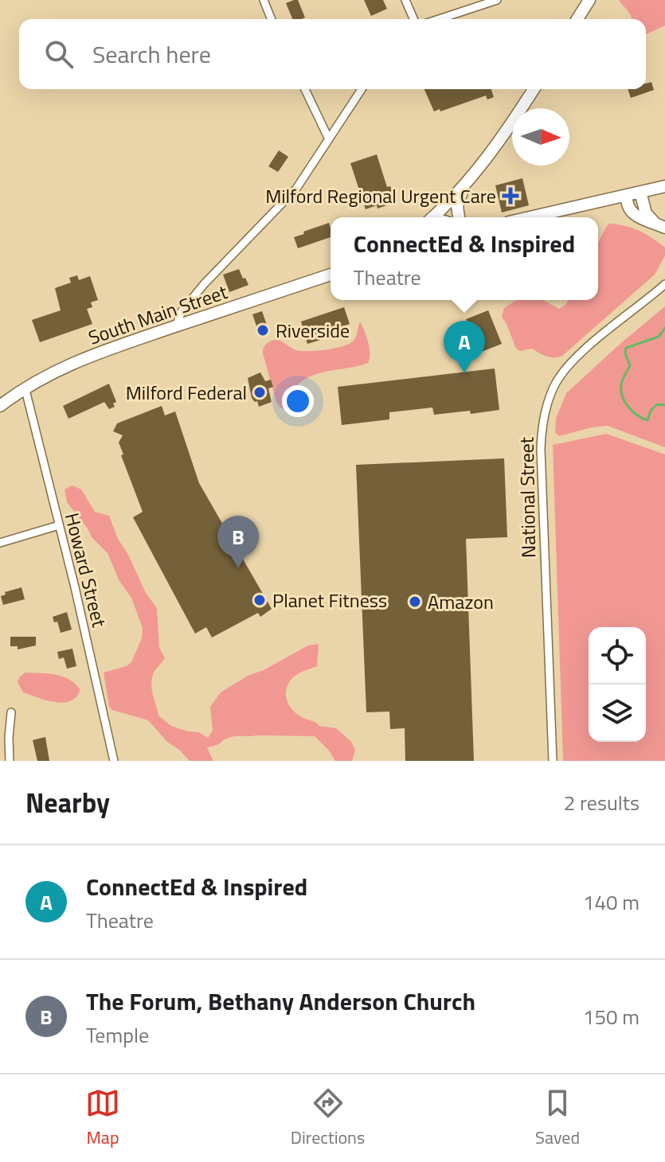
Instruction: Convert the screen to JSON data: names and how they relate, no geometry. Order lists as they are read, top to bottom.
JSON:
{
  "streets": {
    "main road": ["South Main Street"],
    "street": ["National Street", "Howard Street"]
  },
  "crossings": [
    ["South Main Street", "Howard Street"]
  ],
  "places": {
    "health": ["Milford Regional Urgent Care"],
    "other": [
      "Riverside",
      "Milford Federal",
      "Planet Fitness",
      "Amazon"
    ]
  },
  "north": "right",
  "page": {
    "search": "Search here",
    "popup": ["ConnectEd & Inspired", "Theatre"],
    "pins": ["A", "B"],
    "heading": ["Nearby", "2 results"],
    "list": [
      {
        "mark": "A",
        "name": "ConnectEd & Inspired",
        "note": "Theatre",
        "value": "140 m"
      },
      {
        "mark": "B",
        "name": "The Forum, Bethany Anderson Church",
        "note": "Temple",
        "value": "150 m"
      }
    ],
    "nav": ["Map", "Directions", "Saved"]
  }
}
